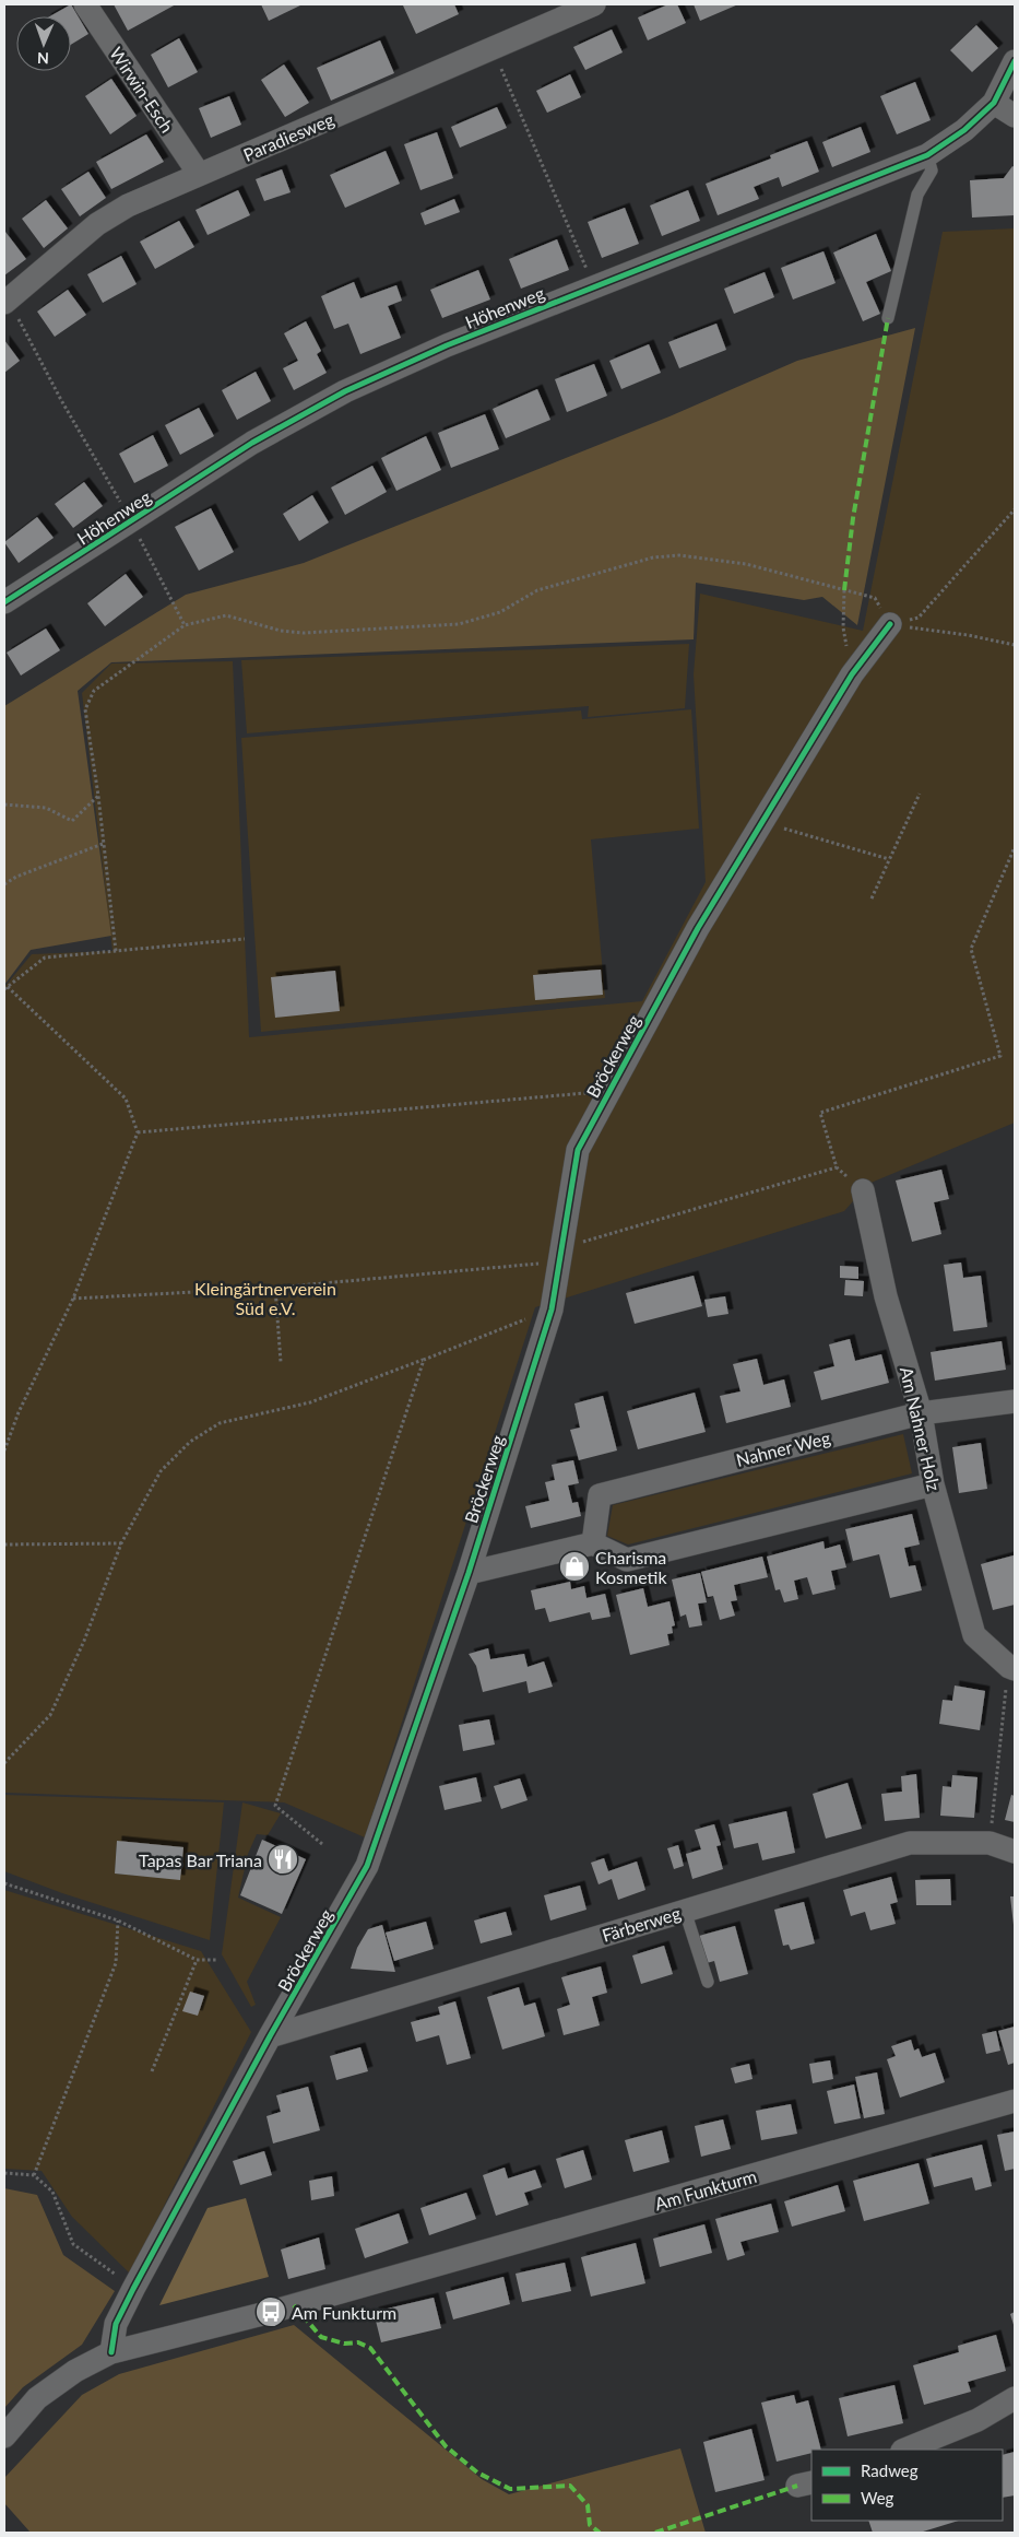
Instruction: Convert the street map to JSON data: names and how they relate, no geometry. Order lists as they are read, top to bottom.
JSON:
{
  "streets": {
    "street": [
      "Wirwin-Esch",
      "Paradiesweg",
      "Höhenweg",
      "Bröckerweg",
      "Am Nahner Holz",
      "Nahner Weg",
      "Färberweg",
      "Am Funkturm"
    ]
  },
  "crossings": [
    ["Wirwin-Esch", "Paradiesweg"],
    ["Bröckerweg", "Färberweg"],
    ["Bröckerweg", "Am Funkturm"],
    ["Am Nahner Holz", "Nahner Weg"]
  ],
  "parks": ["Kleingärtnerverein Süd e.V."],
  "places": {
    "shop": ["Charisma Kosmetik"],
    "restaurant": ["Tapas Bar Triana"],
    "bus stop": ["Am Funkturm"]
  },
  "legend": ["Radweg", "Weg"],
  "north": "bottom"
}
